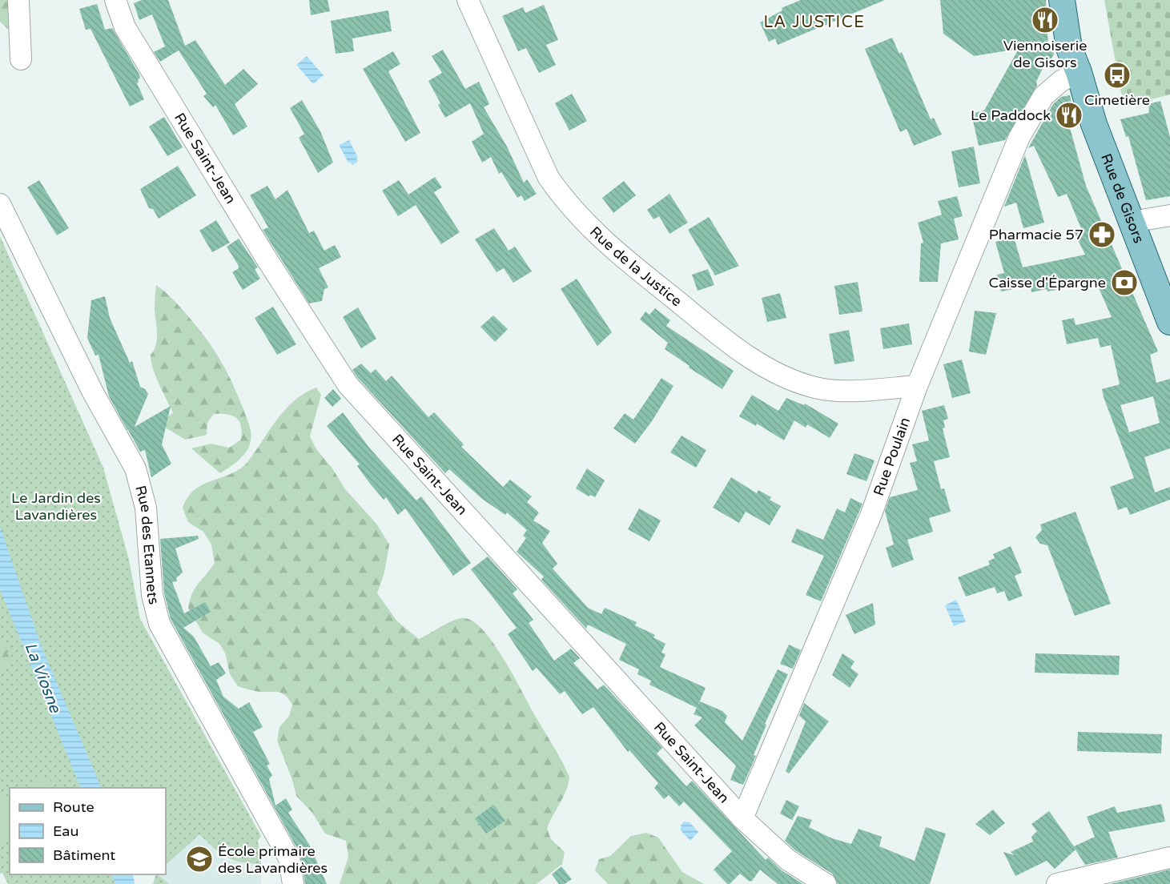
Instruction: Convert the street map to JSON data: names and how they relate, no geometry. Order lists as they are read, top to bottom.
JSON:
{
  "streets": {
    "main road": ["Rue de Gisors"],
    "street": [
      "Rue Saint-Jean",
      "Rue de la Justice",
      "Rue Poulain",
      "Rue des Etannets"
    ]
  },
  "crossings": [
    ["Rue Saint-Jean", "Rue Poulain"],
    ["Rue de Gisors", "Rue Poulain"],
    ["Rue de la Justice", "Rue Poulain"]
  ],
  "districts": ["LA JUSTICE"],
  "water": ["La Viosne"],
  "parks": ["Le Jardin des Lavandières"],
  "places": {
    "restaurant": ["Viennoiserie de Gisors", "Le Paddock"],
    "bus stop": ["Cimetière"],
    "pharmacy": ["Pharmacie 57"],
    "bank": ["Caisse d'Épargne"],
    "school or university": ["École primaire des Lavandières"]
  },
  "legend": ["Route", "Eau", "Bâtiment"]
}
